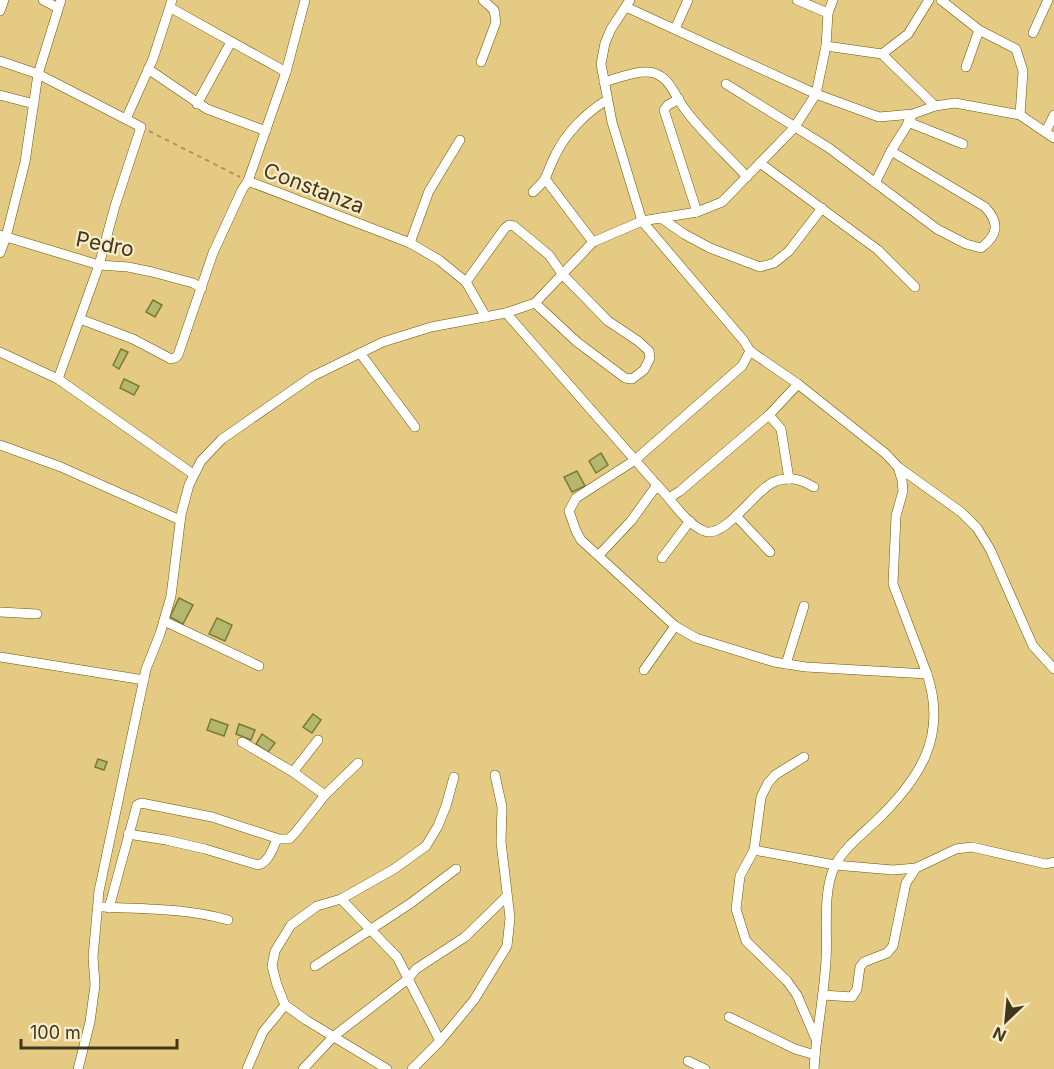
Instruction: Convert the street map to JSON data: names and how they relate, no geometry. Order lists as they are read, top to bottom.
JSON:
{
  "streets": {
    "street": ["Constanza", "Pedro"]
  },
  "scale_bar": "100 m",
  "north": "bottom left"
}
